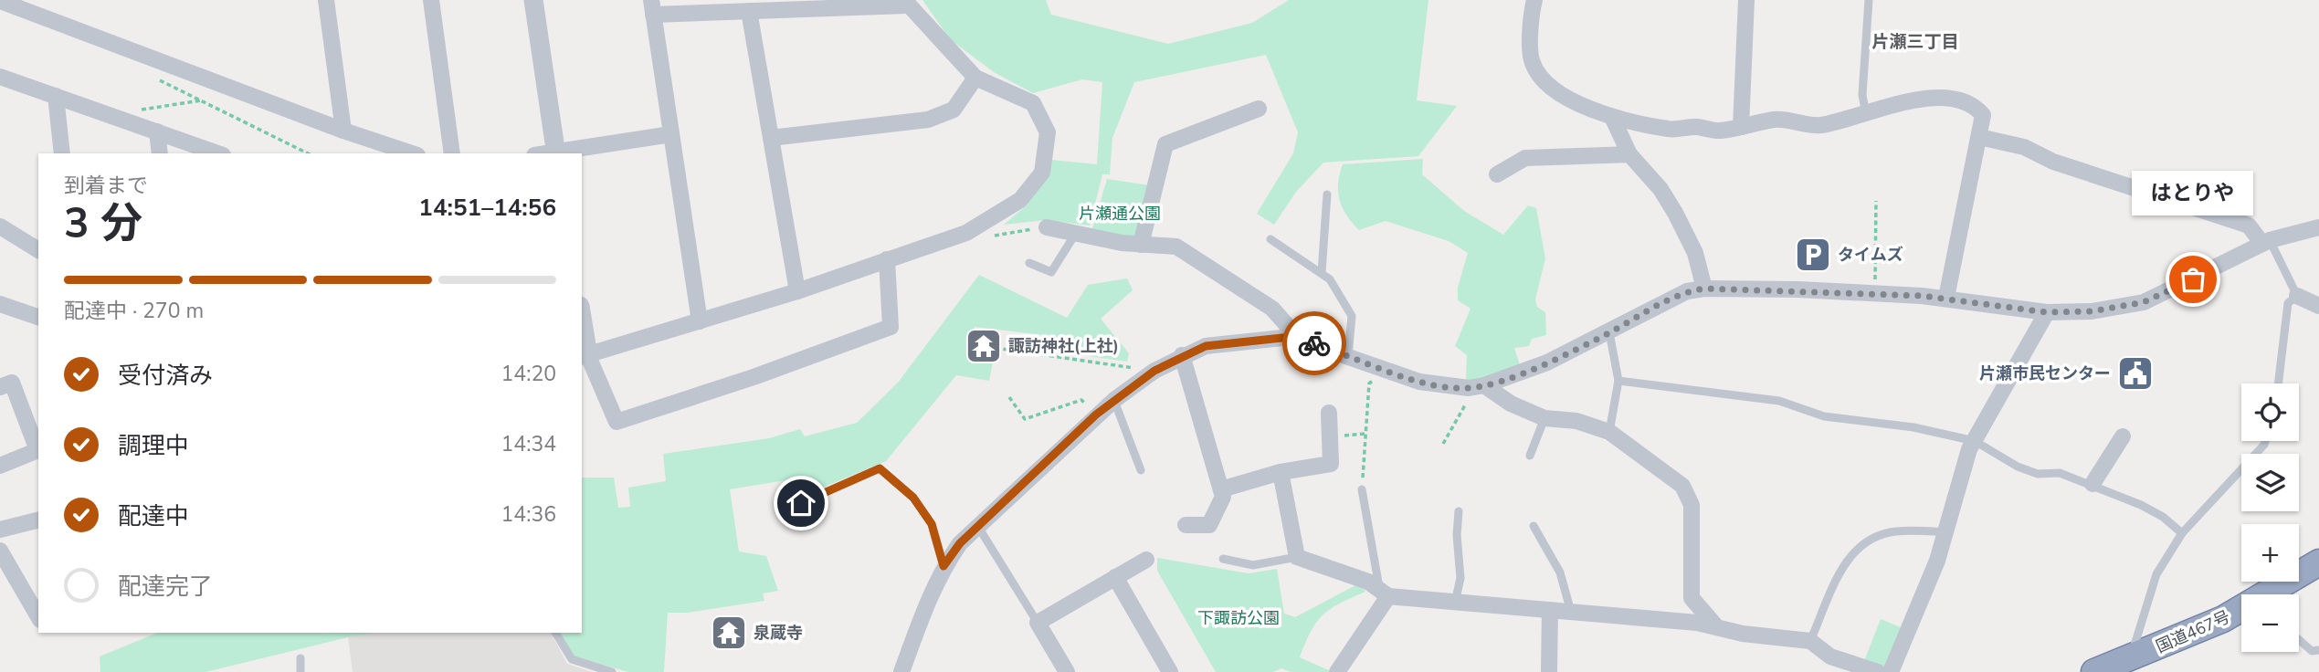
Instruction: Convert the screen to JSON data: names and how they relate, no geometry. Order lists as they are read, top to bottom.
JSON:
{
  "streets": {
    "highway": ["国道467号"]
  },
  "districts": ["片瀬三丁目"],
  "parks": ["片瀬通公園", "下諏訪公園"],
  "places": {
    "parking": ["タイムズ"],
    "other": ["はとりや"],
    "temple": ["諏訪神社(上社)", "泉蔵寺"],
    "public building": ["片瀬市民センター"]
  },
  "page": {
    "heading": ["3 分", "到着まで", "14:51–14:56"],
    "bubble": "はとりや",
    "bar": "配達中 · 270 m",
    "list": [
      ["受付済み", "14:20"],
      ["調理中", "14:34"],
      ["配達中", "14:36"],
      "配達完了"
    ],
    "map_buttons": ["+", "−"]
  }
}
